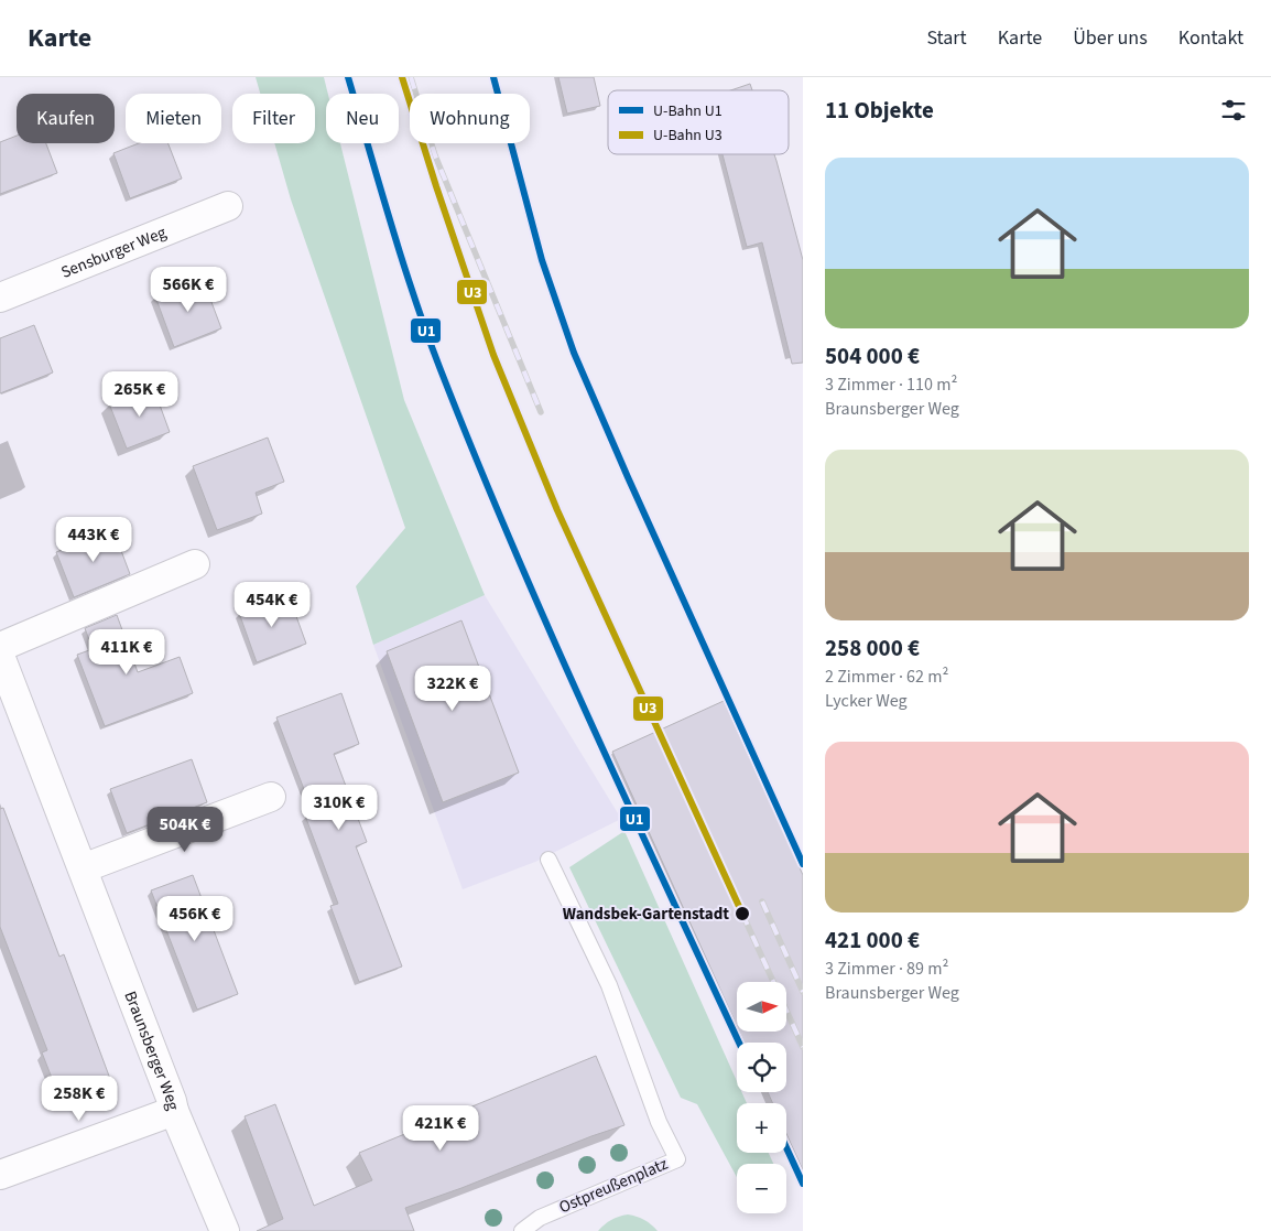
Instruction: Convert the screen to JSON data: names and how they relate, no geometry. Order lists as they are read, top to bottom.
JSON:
{
  "streets": {
    "street": ["Sensburger Weg", "Braunsberger Weg"],
    "lane": ["Ostpreußenplatz"]
  },
  "places": ["Wandsbek-Gartenstadt"],
  "lines": ["metro line U1", "metro line U3"],
  "legend": ["U-Bahn U1", "U-Bahn U3"],
  "north": "right",
  "page": {
    "header": "Karte",
    "nav": [
      "Start",
      "Karte",
      "Über uns",
      "Kontakt"
    ],
    "heading": "11 Objekte",
    "chip": [
      "Kaufen",
      "Mieten",
      "Filter",
      "Neu",
      "Wohnung"
    ],
    "list": [
      {
        "name": "504 000 €",
        "note": "3 Zimmer · 110 m² · Braunsberger Weg"
      },
      {
        "name": "258 000 €",
        "note": "2 Zimmer · 62 m² · Lycker Weg"
      },
      {
        "name": "421 000 €",
        "note": "3 Zimmer · 89 m² · Braunsberger Weg"
      }
    ],
    "price": [
      "566K €",
      "265K €",
      "443K €",
      "454K €",
      "411K €",
      "322K €",
      "310K €",
      "504K €",
      "456K €",
      "258K €",
      "421K €"
    ],
    "map_buttons": ["+", "−"]
  }
}
